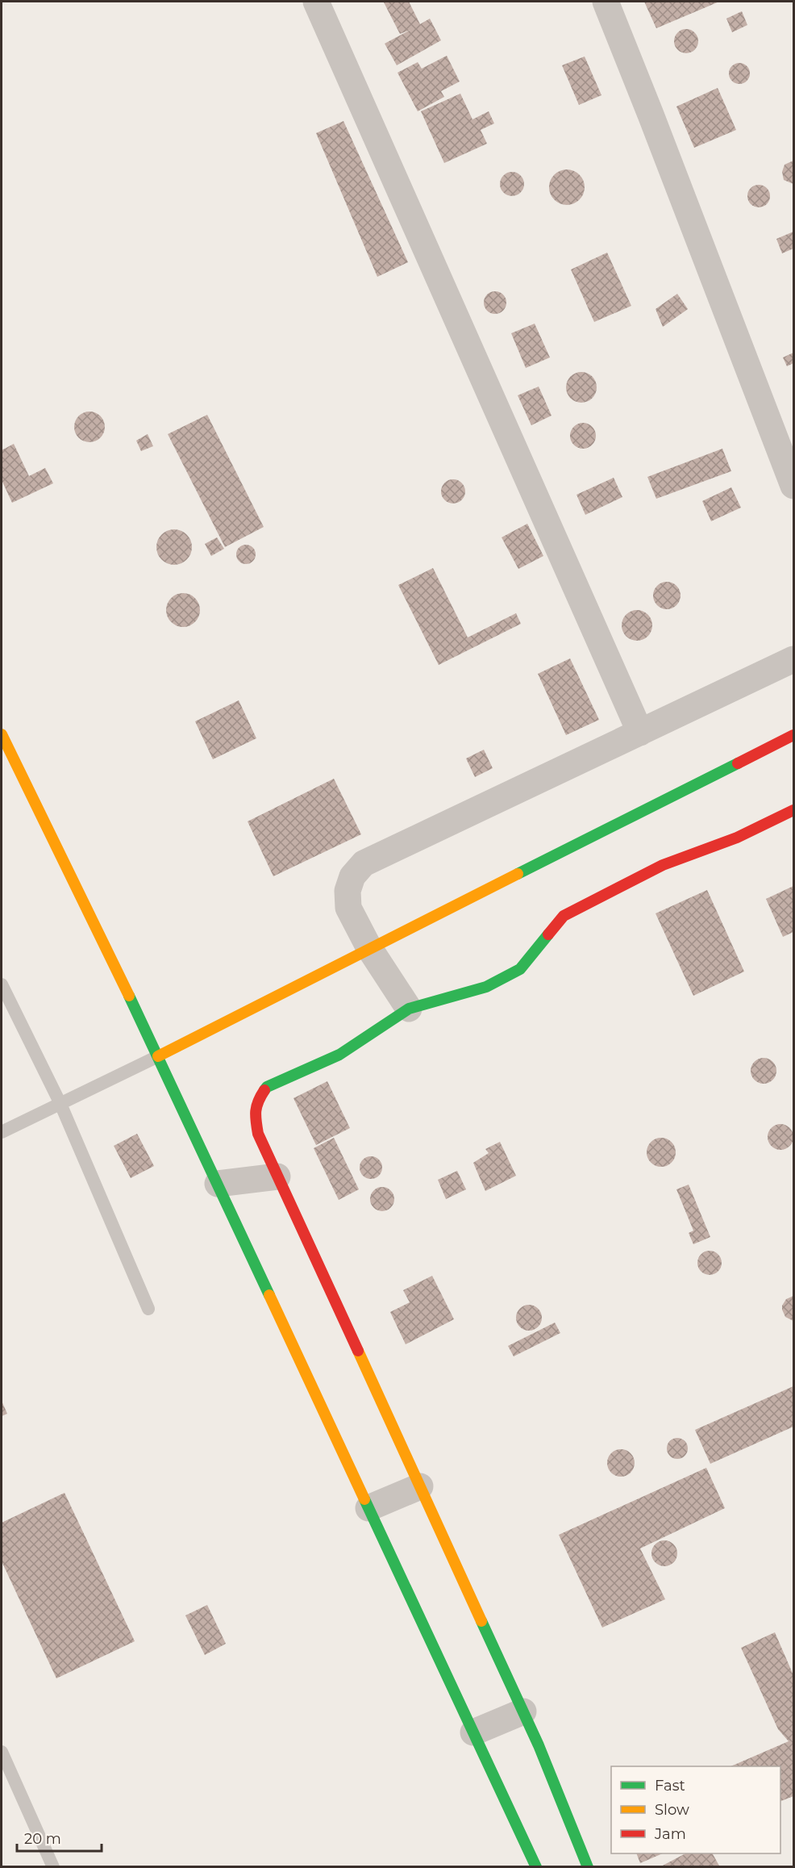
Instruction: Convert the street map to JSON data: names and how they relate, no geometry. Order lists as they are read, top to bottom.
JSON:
{
  "legend": ["Fast", "Slow", "Jam"],
  "scale_bar": "20 m"
}
